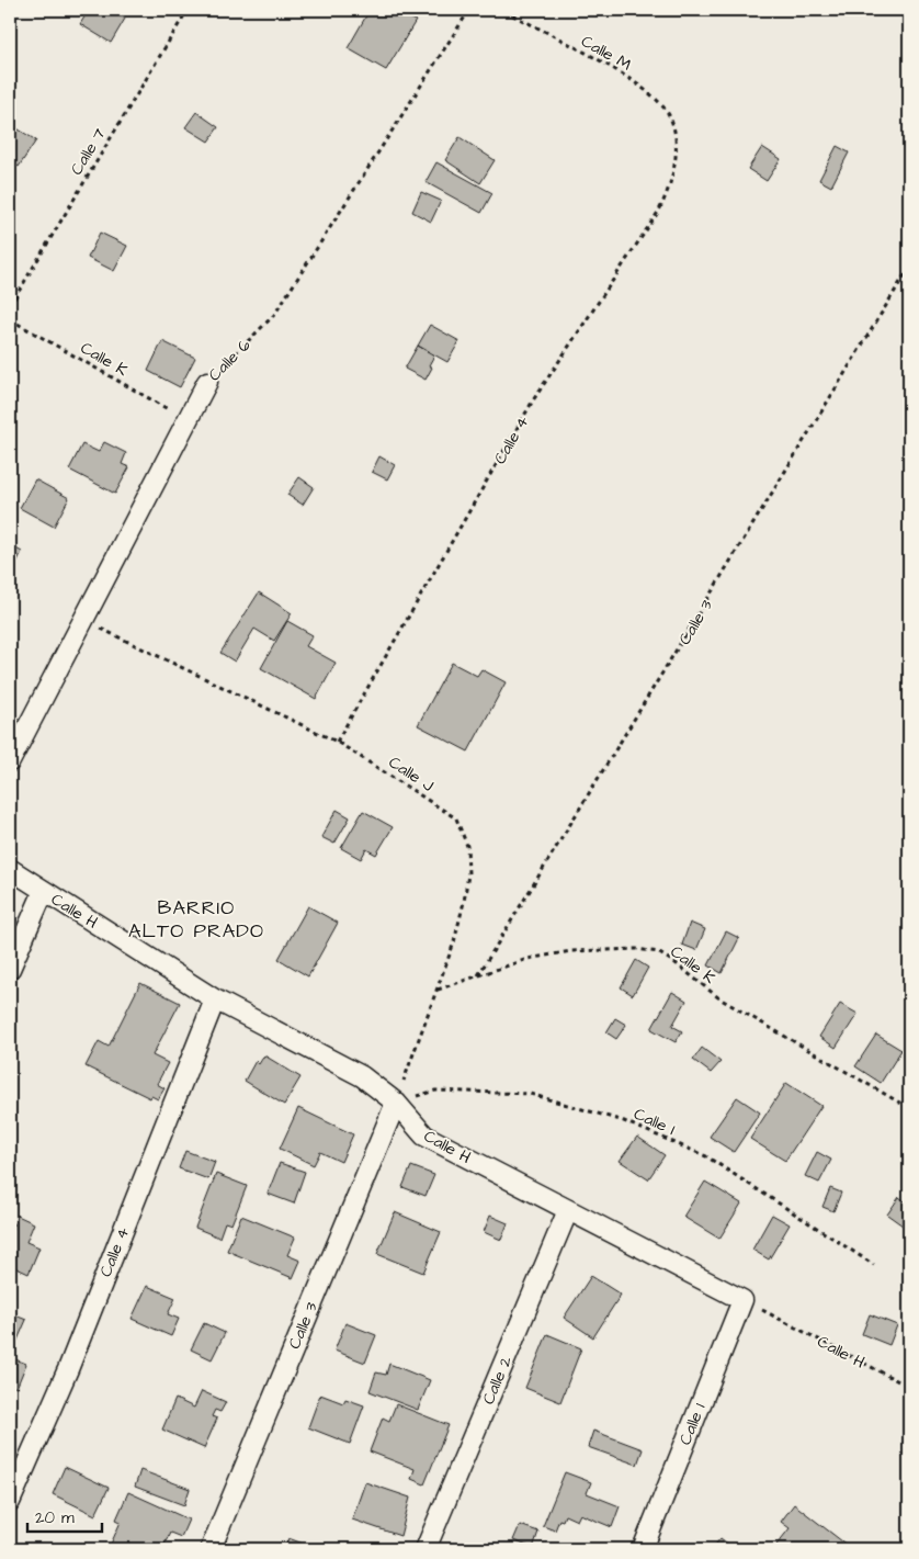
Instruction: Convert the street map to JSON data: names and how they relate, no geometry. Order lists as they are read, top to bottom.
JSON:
{
  "streets": {
    "street": [
      "Calle 6",
      "Calle 4",
      "Calle 3",
      "Calle H",
      "Calle 2",
      "Calle 1"
    ],
    "path": [
      "Calle M",
      "Calle 7",
      "Calle K",
      "Calle J",
      "Calle I"
    ]
  },
  "crossings": [
    ["Calle M", "Calle 4"],
    ["Calle K", "Calle 6"],
    ["Calle K", "Calle 3"],
    ["Calle K", "Calle J"],
    ["Calle 6", "Calle J"],
    ["Calle 4", "Calle J"],
    ["Calle 4", "Calle H"],
    ["Calle 3", "Calle J"],
    ["Calle 3", "Calle H"],
    ["Calle 3", "Calle I"],
    ["Calle J", "Calle H"],
    ["Calle J", "Calle I"],
    ["Calle H", "Calle I"],
    ["Calle H", "Calle 2"],
    ["Calle H", "Calle 1"]
  ],
  "districts": ["BARRIO ALTO PRADO"],
  "scale_bar": "20 m"
}
